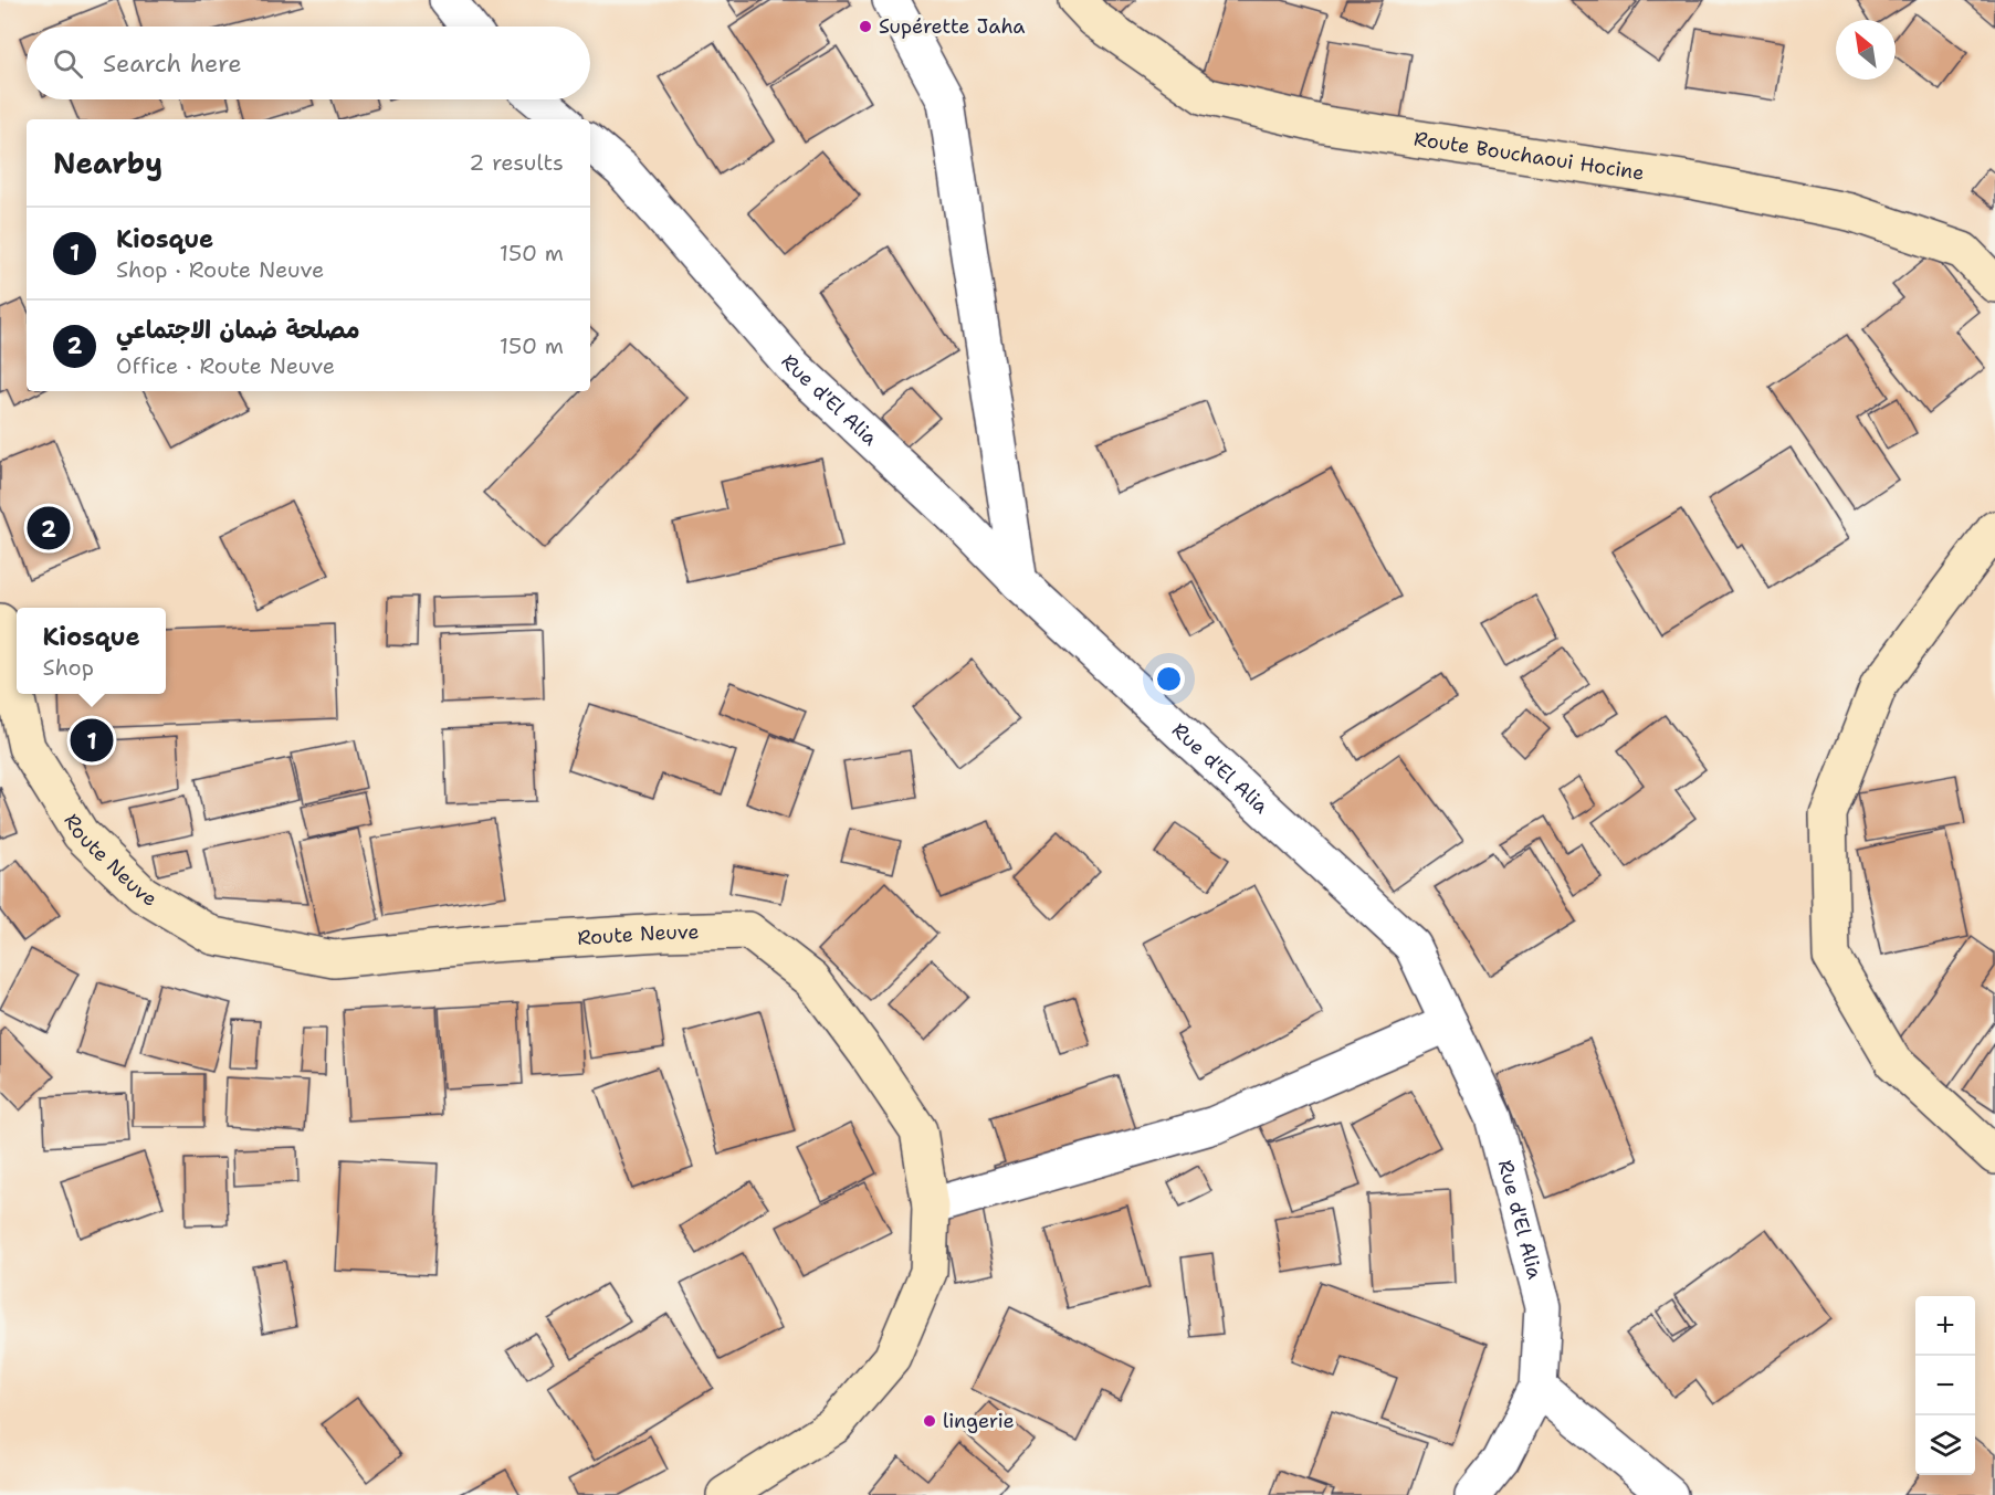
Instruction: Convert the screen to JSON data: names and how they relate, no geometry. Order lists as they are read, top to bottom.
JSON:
{
  "streets": {
    "street": ["Route Bouchaoui Hocine", "Rue d'El Alia", "Route Neuve"]
  },
  "places": ["Supérette Jaha", "lingerie"],
  "north": "top left",
  "page": {
    "search": "Search here",
    "heading": ["Nearby", "2 results"],
    "list": [
      {
        "mark": "1",
        "name": "Kiosque",
        "note": "Shop · Route Neuve",
        "value": "150 m"
      },
      {
        "mark": "2",
        "name": "مصلحة ضمان الاجتماعي",
        "note": "Office · Route Neuve",
        "value": "150 m"
      }
    ],
    "pins": ["2", "1"],
    "popup": ["Kiosque", "Shop"],
    "map_buttons": ["+", "−"]
  }
}
